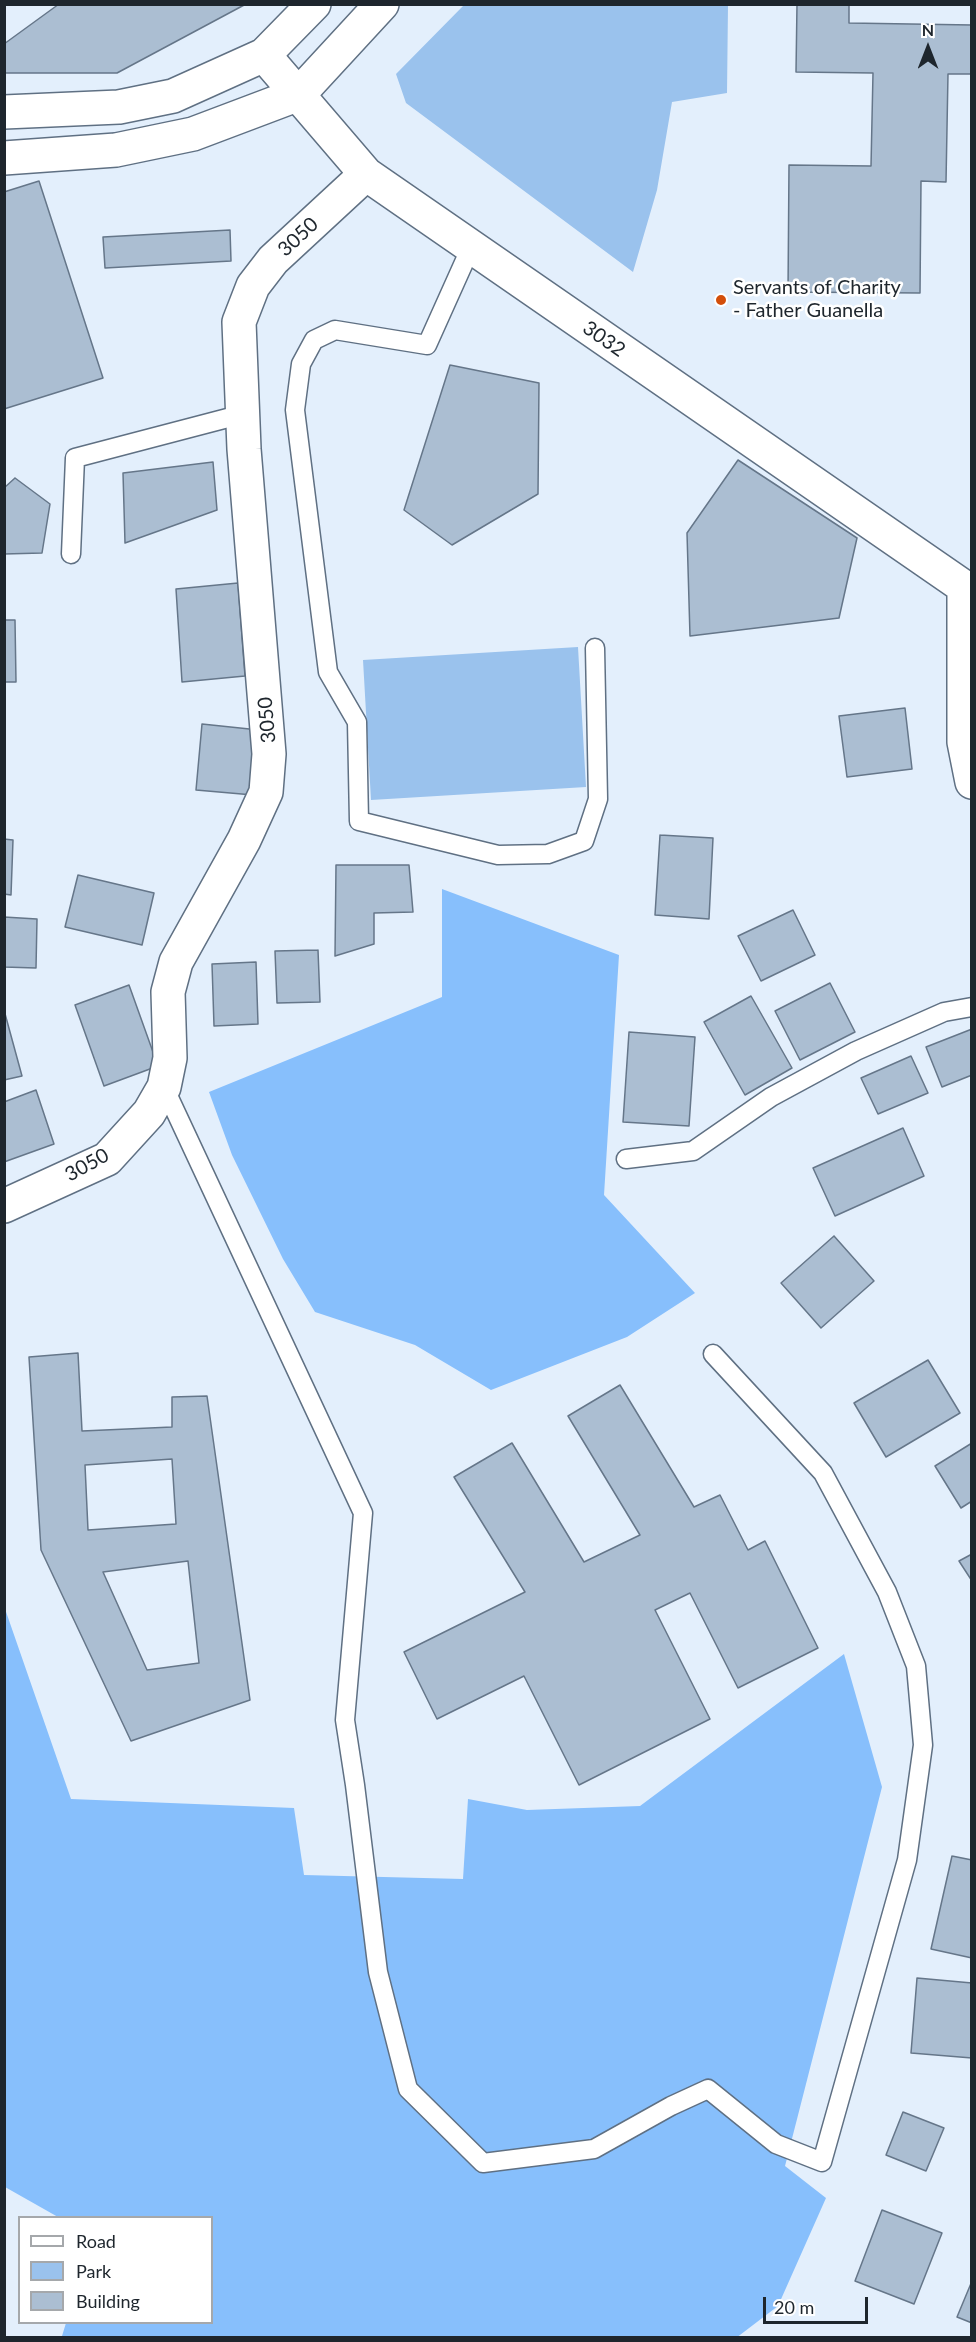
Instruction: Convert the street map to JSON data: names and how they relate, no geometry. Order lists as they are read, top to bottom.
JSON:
{
  "streets": {
    "street": ["3050", "3032"]
  },
  "crossings": [
    ["3050", "3032"]
  ],
  "places": ["Servants of Charity - Father Guanella"],
  "legend": ["Road", "Park", "Building"],
  "scale_bar": "20 m",
  "north": "top"
}
